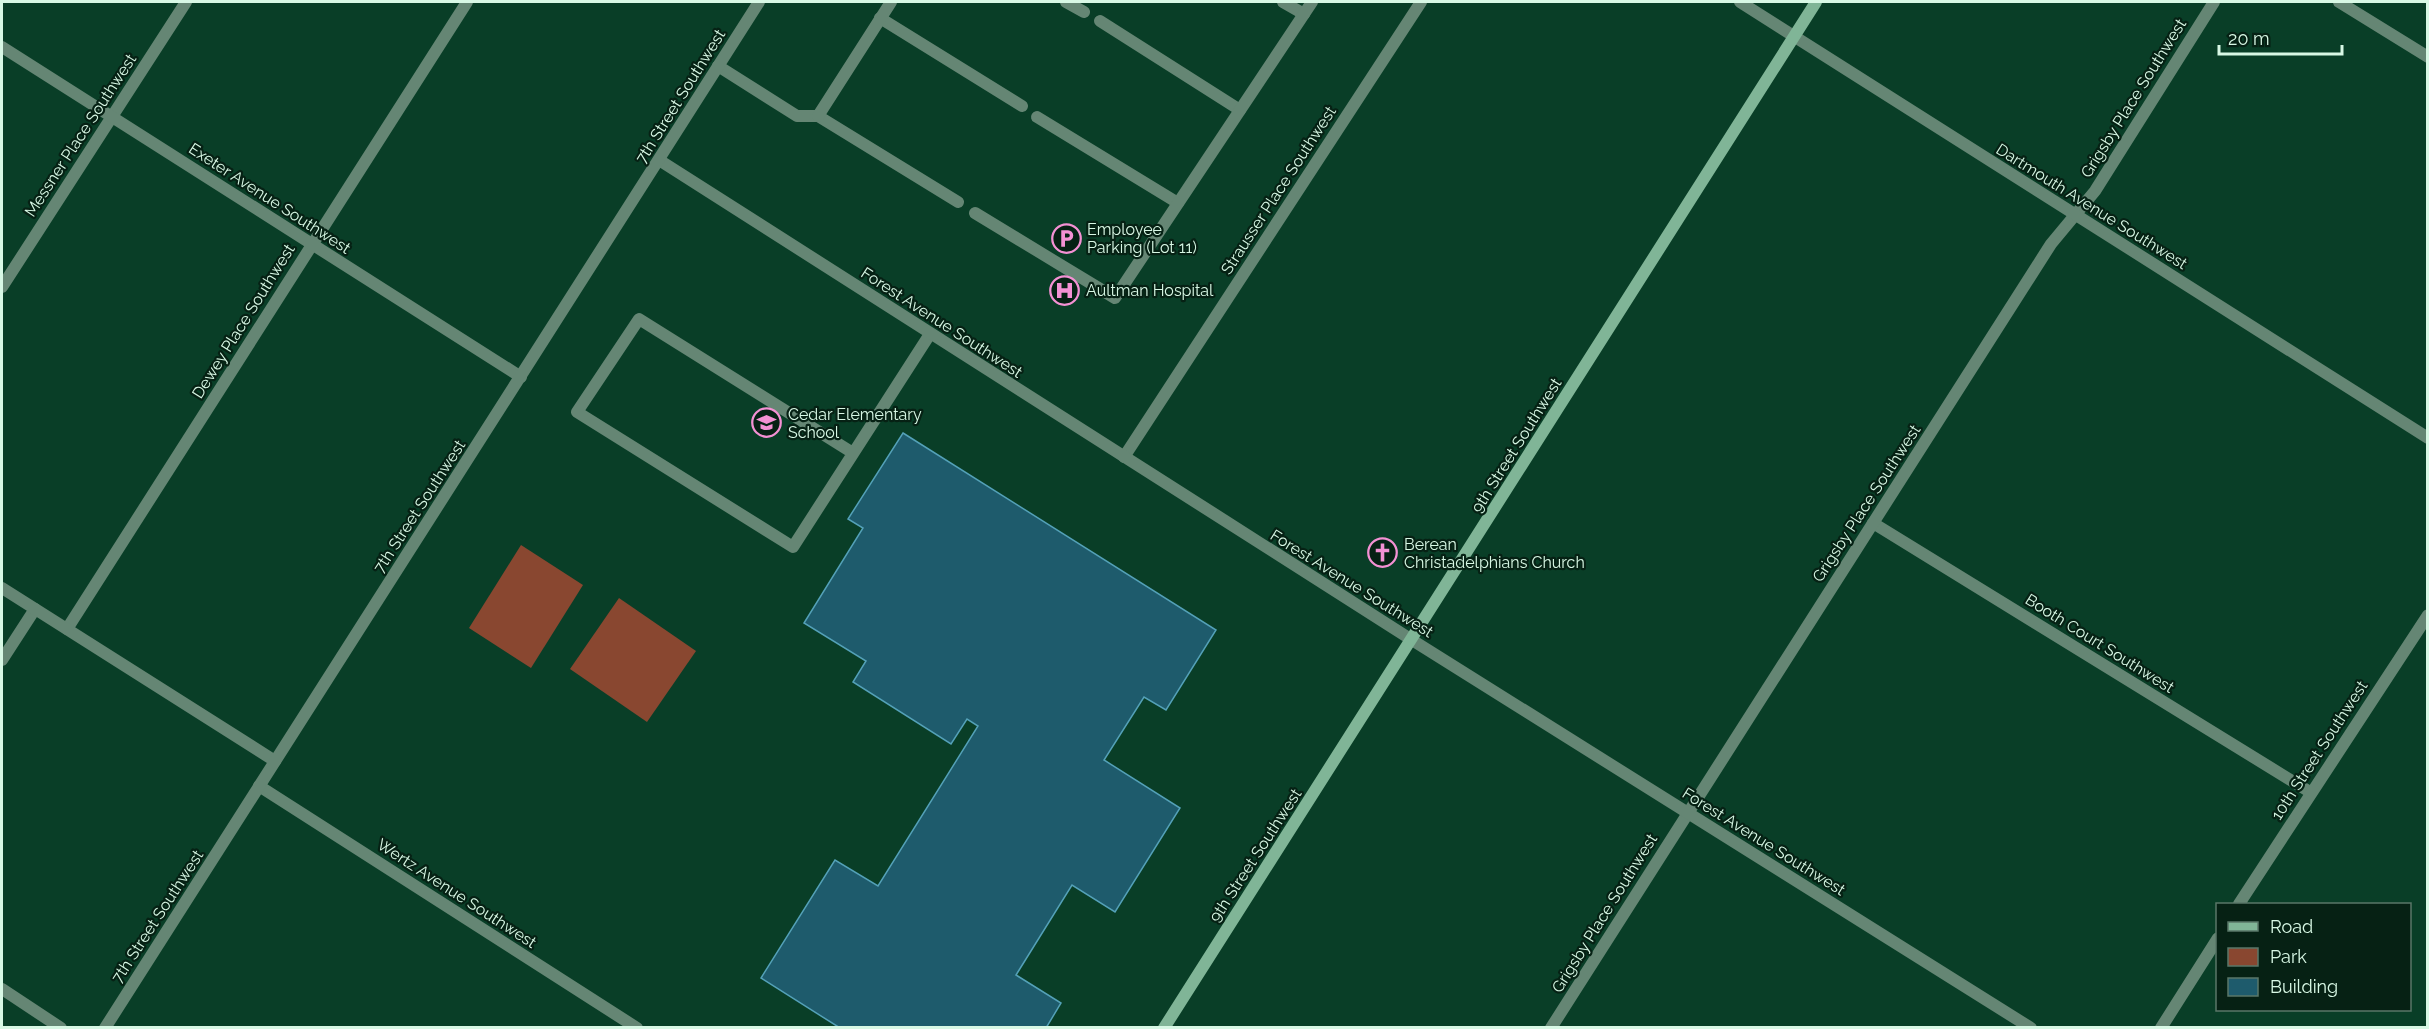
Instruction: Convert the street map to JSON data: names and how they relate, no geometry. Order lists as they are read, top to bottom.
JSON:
{
  "streets": {
    "street": [
      "7th Street Southwest",
      "Grigsby Place Southwest",
      "Messner Place Southwest",
      "Strausser Place Southwest",
      "Exeter Avenue Southwest",
      "Dartmouth Avenue Southwest",
      "Dewey Place Southwest",
      "Forest Avenue Southwest",
      "9th Street Southwest",
      "Booth Court Southwest",
      "10th Street Southwest",
      "Wertz Avenue Southwest"
    ]
  },
  "crossings": [
    ["7th Street Southwest", "Exeter Avenue Southwest"],
    ["7th Street Southwest", "Forest Avenue Southwest"],
    ["7th Street Southwest", "Wertz Avenue Southwest"],
    ["Grigsby Place Southwest", "Dartmouth Avenue Southwest"],
    ["Grigsby Place Southwest", "Forest Avenue Southwest"],
    ["Grigsby Place Southwest", "Booth Court Southwest"],
    ["Messner Place Southwest", "Exeter Avenue Southwest"],
    ["Strausser Place Southwest", "Forest Avenue Southwest"],
    ["Exeter Avenue Southwest", "Dewey Place Southwest"],
    ["Dartmouth Avenue Southwest", "9th Street Southwest"],
    ["Forest Avenue Southwest", "9th Street Southwest"],
    ["Booth Court Southwest", "10th Street Southwest"]
  ],
  "places": {
    "parking": ["Employee Parking (Lot 11)"],
    "hospital": ["Aultman Hospital"],
    "school or university": ["Cedar Elementary School"],
    "church": ["Berean Christadelphians Church"]
  },
  "legend": ["Road", "Park", "Building"],
  "scale_bar": "20 m"
}
